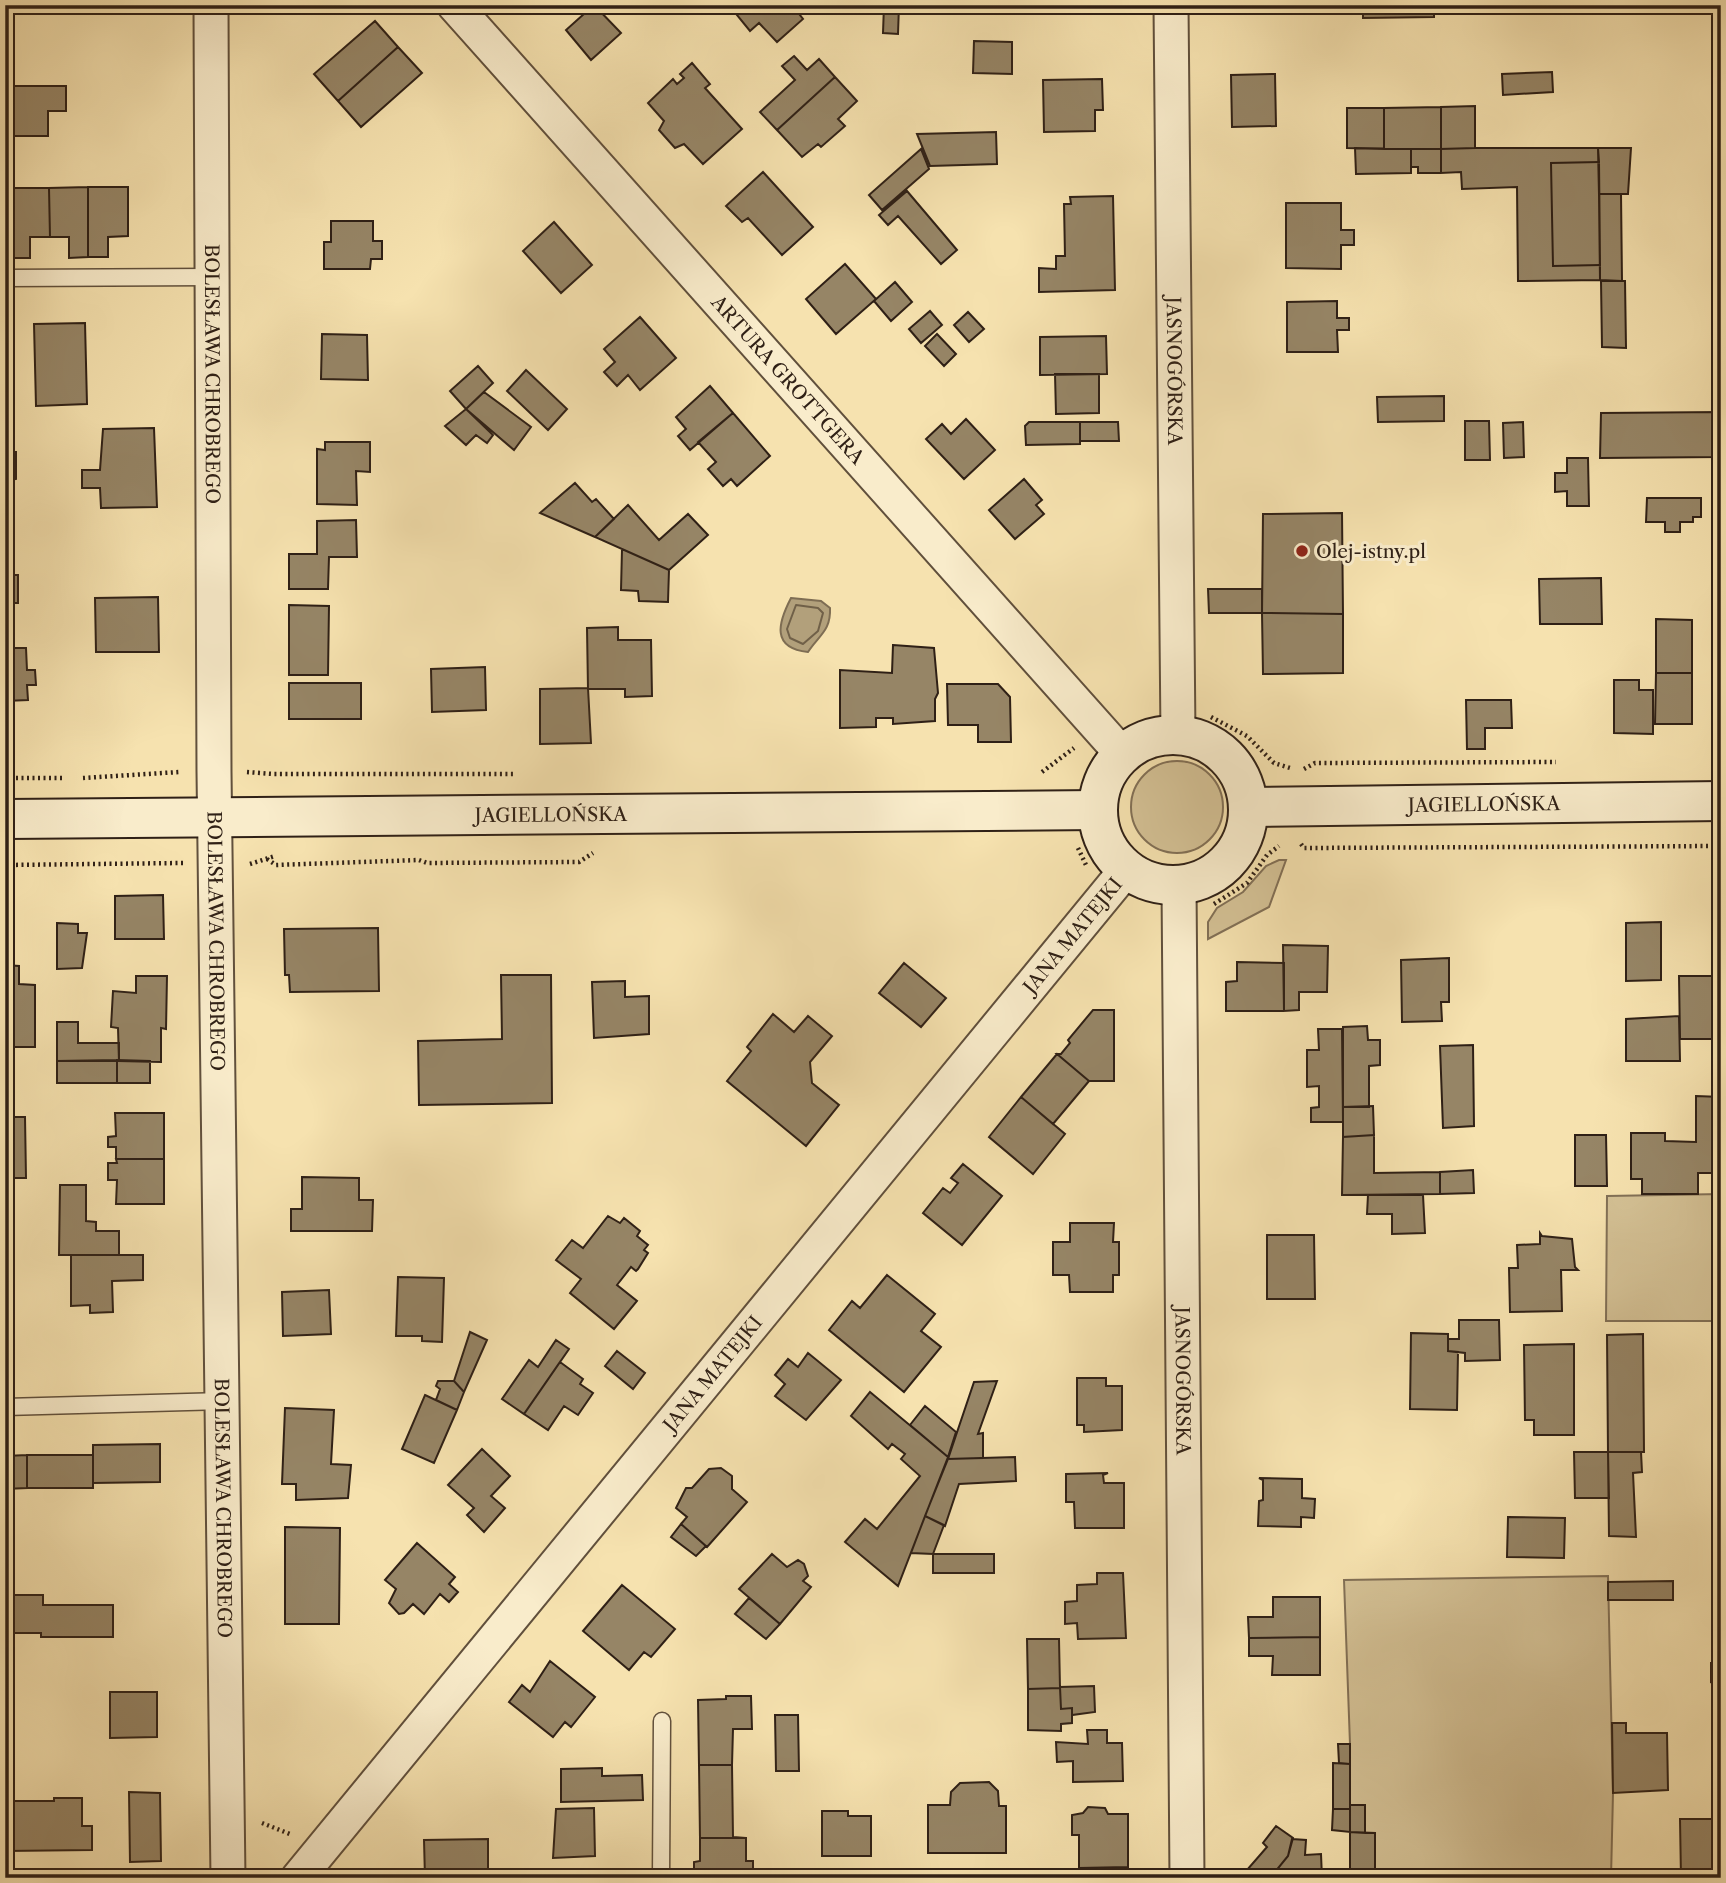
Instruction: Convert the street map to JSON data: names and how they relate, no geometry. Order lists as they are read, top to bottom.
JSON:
{
  "streets": {
    "street": [
      "JASNOGÓRSKA",
      "BOLESŁAWA CHROBREGO",
      "ARTURA GROTTGERA",
      "JAGIELLOŃSKA",
      "JANA MATEJKI"
    ]
  },
  "crossings": [
    ["JASNOGÓRSKA", "ARTURA GROTTGERA"],
    ["JASNOGÓRSKA", "JAGIELLOŃSKA"],
    ["JASNOGÓRSKA", "JANA MATEJKI"],
    ["BOLESŁAWA CHROBREGO", "JAGIELLOŃSKA"],
    ["ARTURA GROTTGERA", "JAGIELLOŃSKA"],
    ["ARTURA GROTTGERA", "JANA MATEJKI"],
    ["JAGIELLOŃSKA", "JANA MATEJKI"]
  ],
  "places": ["Olej-istny.pl"]
}
